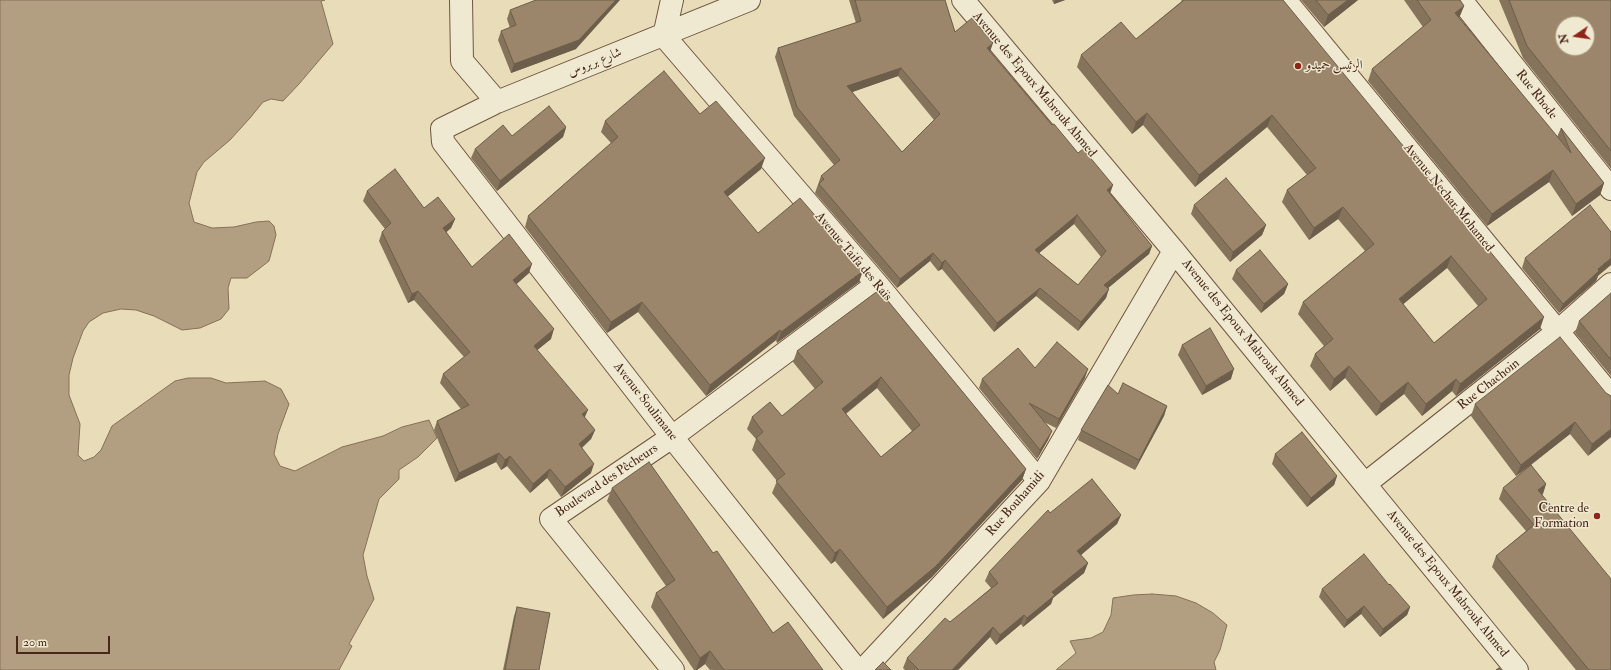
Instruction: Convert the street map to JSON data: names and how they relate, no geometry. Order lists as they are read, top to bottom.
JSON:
{
  "streets": {
    "street": [
      "شارع بربروس",
      "Avenue des Epoux Mabrouk Ahmed",
      "Rue Rhode",
      "Avenue Nechar Mohamed",
      "Avenue Taifa des Raïs",
      "Rue Chachoin",
      "Avenue Soulimane",
      "Boulevard des Pêcheurs",
      "Rue Bouhamidi"
    ]
  },
  "crossings": [
    ["شارع بربروس", "Avenue Taifa des Raïs"],
    ["شارع بربروس", "Avenue Soulimane"],
    ["Avenue des Epoux Mabrouk Ahmed", "Rue Chachoin"],
    ["Avenue des Epoux Mabrouk Ahmed", "Rue Bouhamidi"],
    ["Avenue Nechar Mohamed", "Rue Chachoin"],
    ["Avenue Taifa des Raïs", "Boulevard des Pêcheurs"],
    ["Avenue Taifa des Raïs", "Rue Bouhamidi"],
    ["Avenue Soulimane", "Boulevard des Pêcheurs"]
  ],
  "places": ["الرئيس حميدو", "Centre de Formation"],
  "scale_bar": "20 m",
  "north": "left"
}
